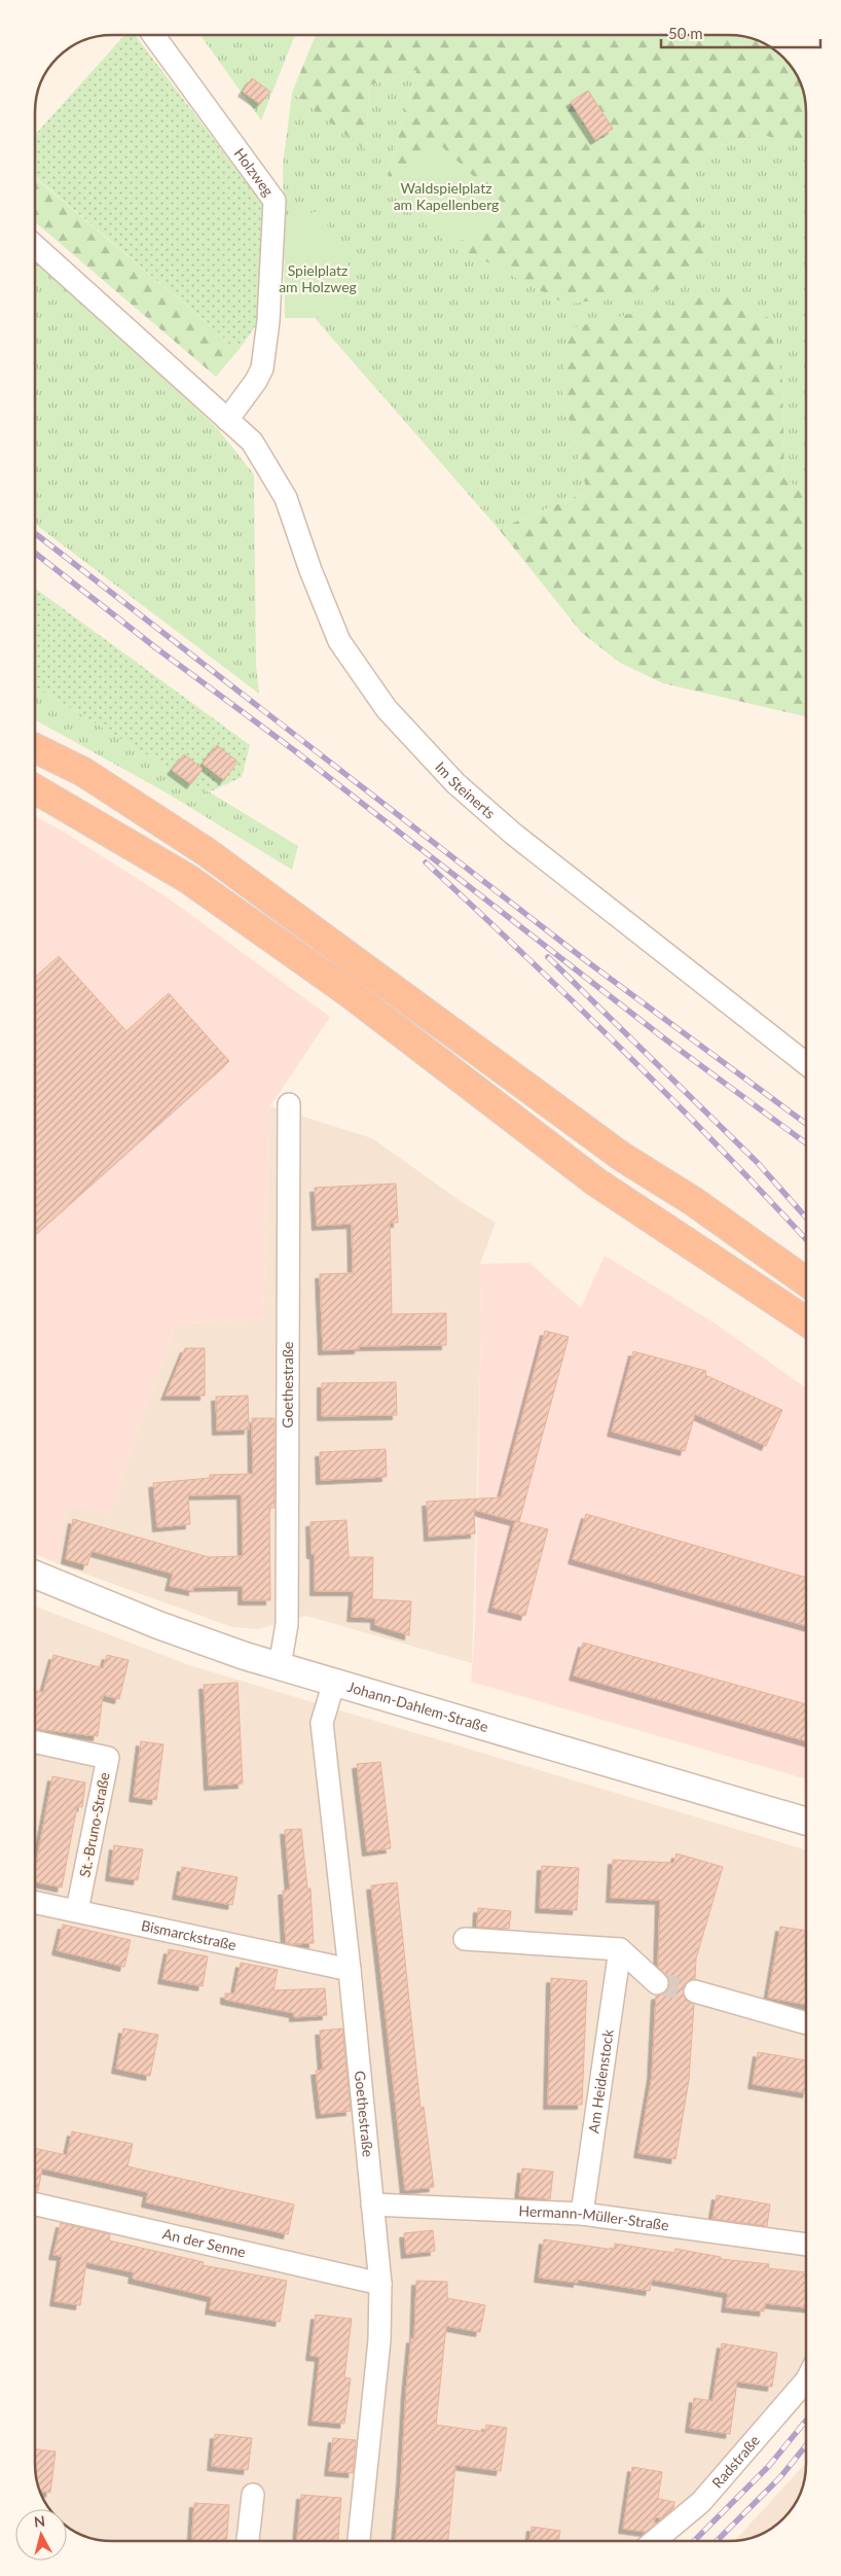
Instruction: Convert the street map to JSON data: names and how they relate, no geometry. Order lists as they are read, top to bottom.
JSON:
{
  "streets": {
    "street": [
      "Holzweg",
      "Im Steinerts",
      "Goethestraße",
      "Johann-Dahlem-Straße",
      "St.-Bruno-Straße",
      "Bismarckstraße",
      "Am Heidenstock",
      "Hermann-Müller-Straße",
      "An der Senne",
      "Radstraße"
    ]
  },
  "crossings": [
    ["Holzweg", "Im Steinerts"],
    ["Goethestraße", "Johann-Dahlem-Straße"],
    ["Goethestraße", "Bismarckstraße"],
    ["Goethestraße", "Hermann-Müller-Straße"],
    ["Goethestraße", "An der Senne"],
    ["St.-Bruno-Straße", "Bismarckstraße"],
    ["Am Heidenstock", "Hermann-Müller-Straße"]
  ],
  "parks": ["Waldspielplatz am Kapellenberg", "Spielplatz am Holzweg"],
  "scale_bar": "50 m",
  "north": "top"
}
